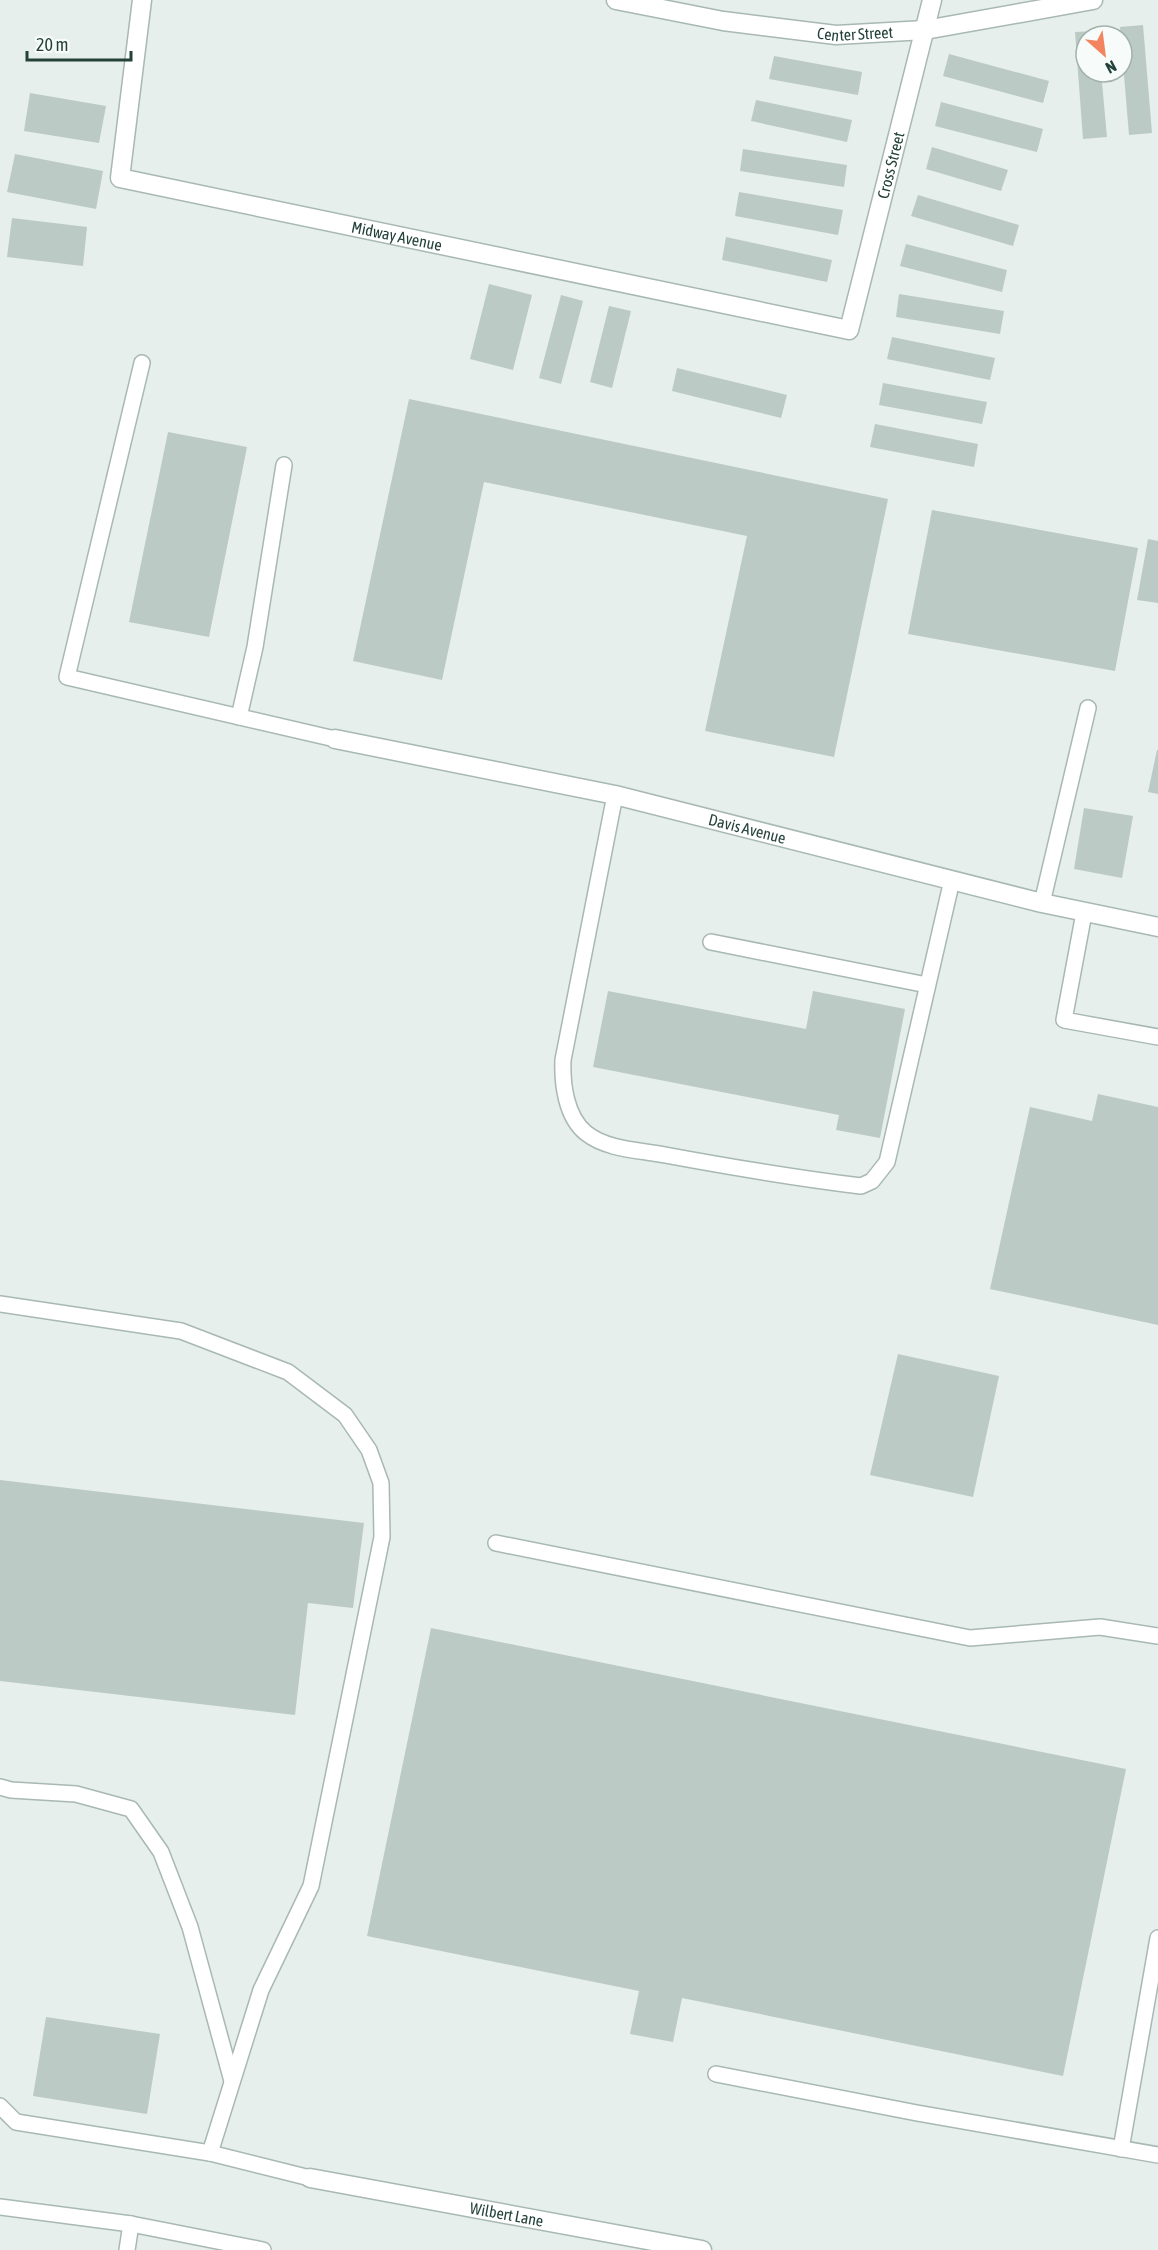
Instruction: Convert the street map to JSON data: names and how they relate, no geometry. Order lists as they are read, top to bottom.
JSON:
{
  "streets": {
    "street": [
      "Center Street",
      "Cross Street",
      "Midway Avenue",
      "Davis Avenue",
      "Wilbert Lane"
    ]
  },
  "crossings": [
    ["Center Street", "Cross Street"],
    ["Cross Street", "Midway Avenue"]
  ],
  "scale_bar": "20 m",
  "north": "bottom right"
}
